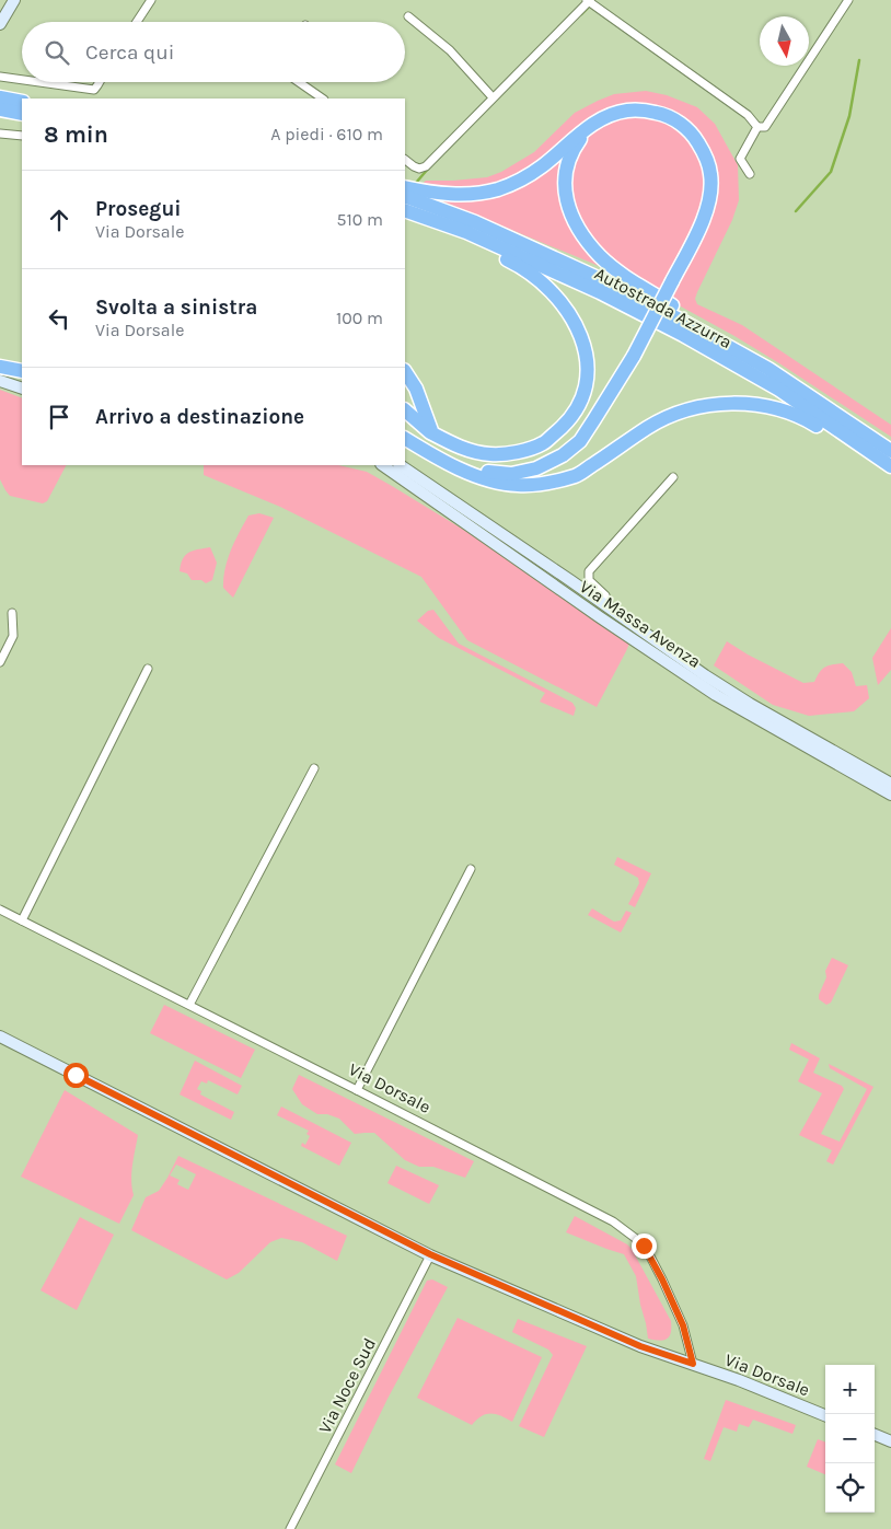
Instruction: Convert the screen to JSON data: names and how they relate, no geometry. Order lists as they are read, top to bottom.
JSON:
{
  "streets": {
    "highway": ["Autostrada Azzurra"],
    "main road": ["Via Massa Avenza", "Via Dorsale"],
    "street": ["Via Noce Sud"]
  },
  "crossings": [
    ["Via Dorsale", "Via Noce Sud"]
  ],
  "north": "bottom",
  "page": {
    "search": "Cerca qui",
    "heading": ["8 min", "A piedi · 610 m"],
    "list": [
      ["Prosegui", "Via Dorsale", "510 m"],
      ["Svolta a sinistra", "Via Dorsale", "100 m"],
      "Arrivo a destinazione"
    ],
    "map_buttons": ["+", "−"]
  }
}
